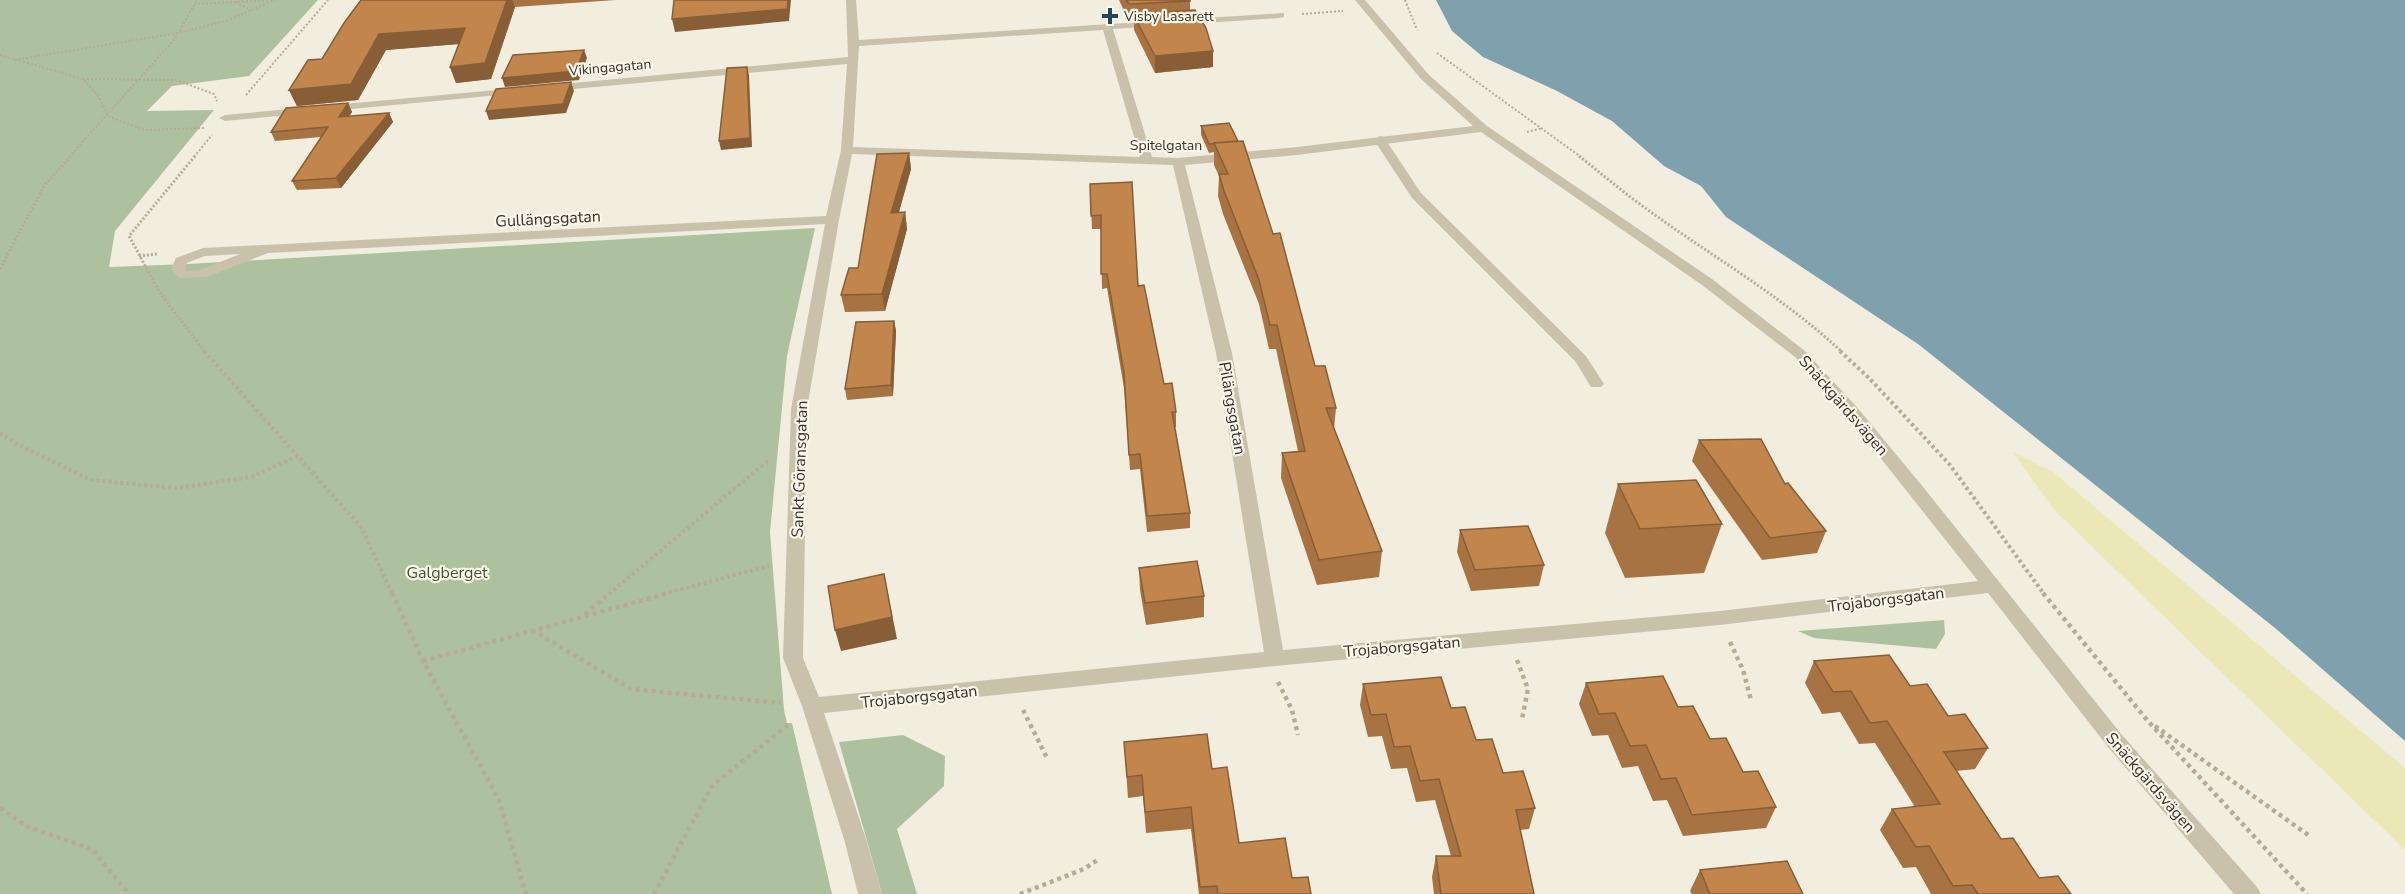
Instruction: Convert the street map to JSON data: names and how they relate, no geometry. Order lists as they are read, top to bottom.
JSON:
{
  "streets": {
    "street": [
      "Vikingagatan",
      "Spitelgatan",
      "Gullängsgatan",
      "Snäckgärdsvägen",
      "Pilängsgatan",
      "Sankt Göransgatan",
      "Trojaborgsgatan"
    ]
  },
  "crossings": [
    ["Vikingagatan", "Sankt Göransgatan"],
    ["Spitelgatan", "Snäckgärdsvägen"],
    ["Spitelgatan", "Pilängsgatan"],
    ["Spitelgatan", "Sankt Göransgatan"],
    ["Gullängsgatan", "Sankt Göransgatan"],
    ["Snäckgärdsvägen", "Trojaborgsgatan"],
    ["Pilängsgatan", "Trojaborgsgatan"],
    ["Sankt Göransgatan", "Trojaborgsgatan"]
  ],
  "parks": ["Galgberget"],
  "places": {
    "health": ["Visby Lasarett"]
  }
}
